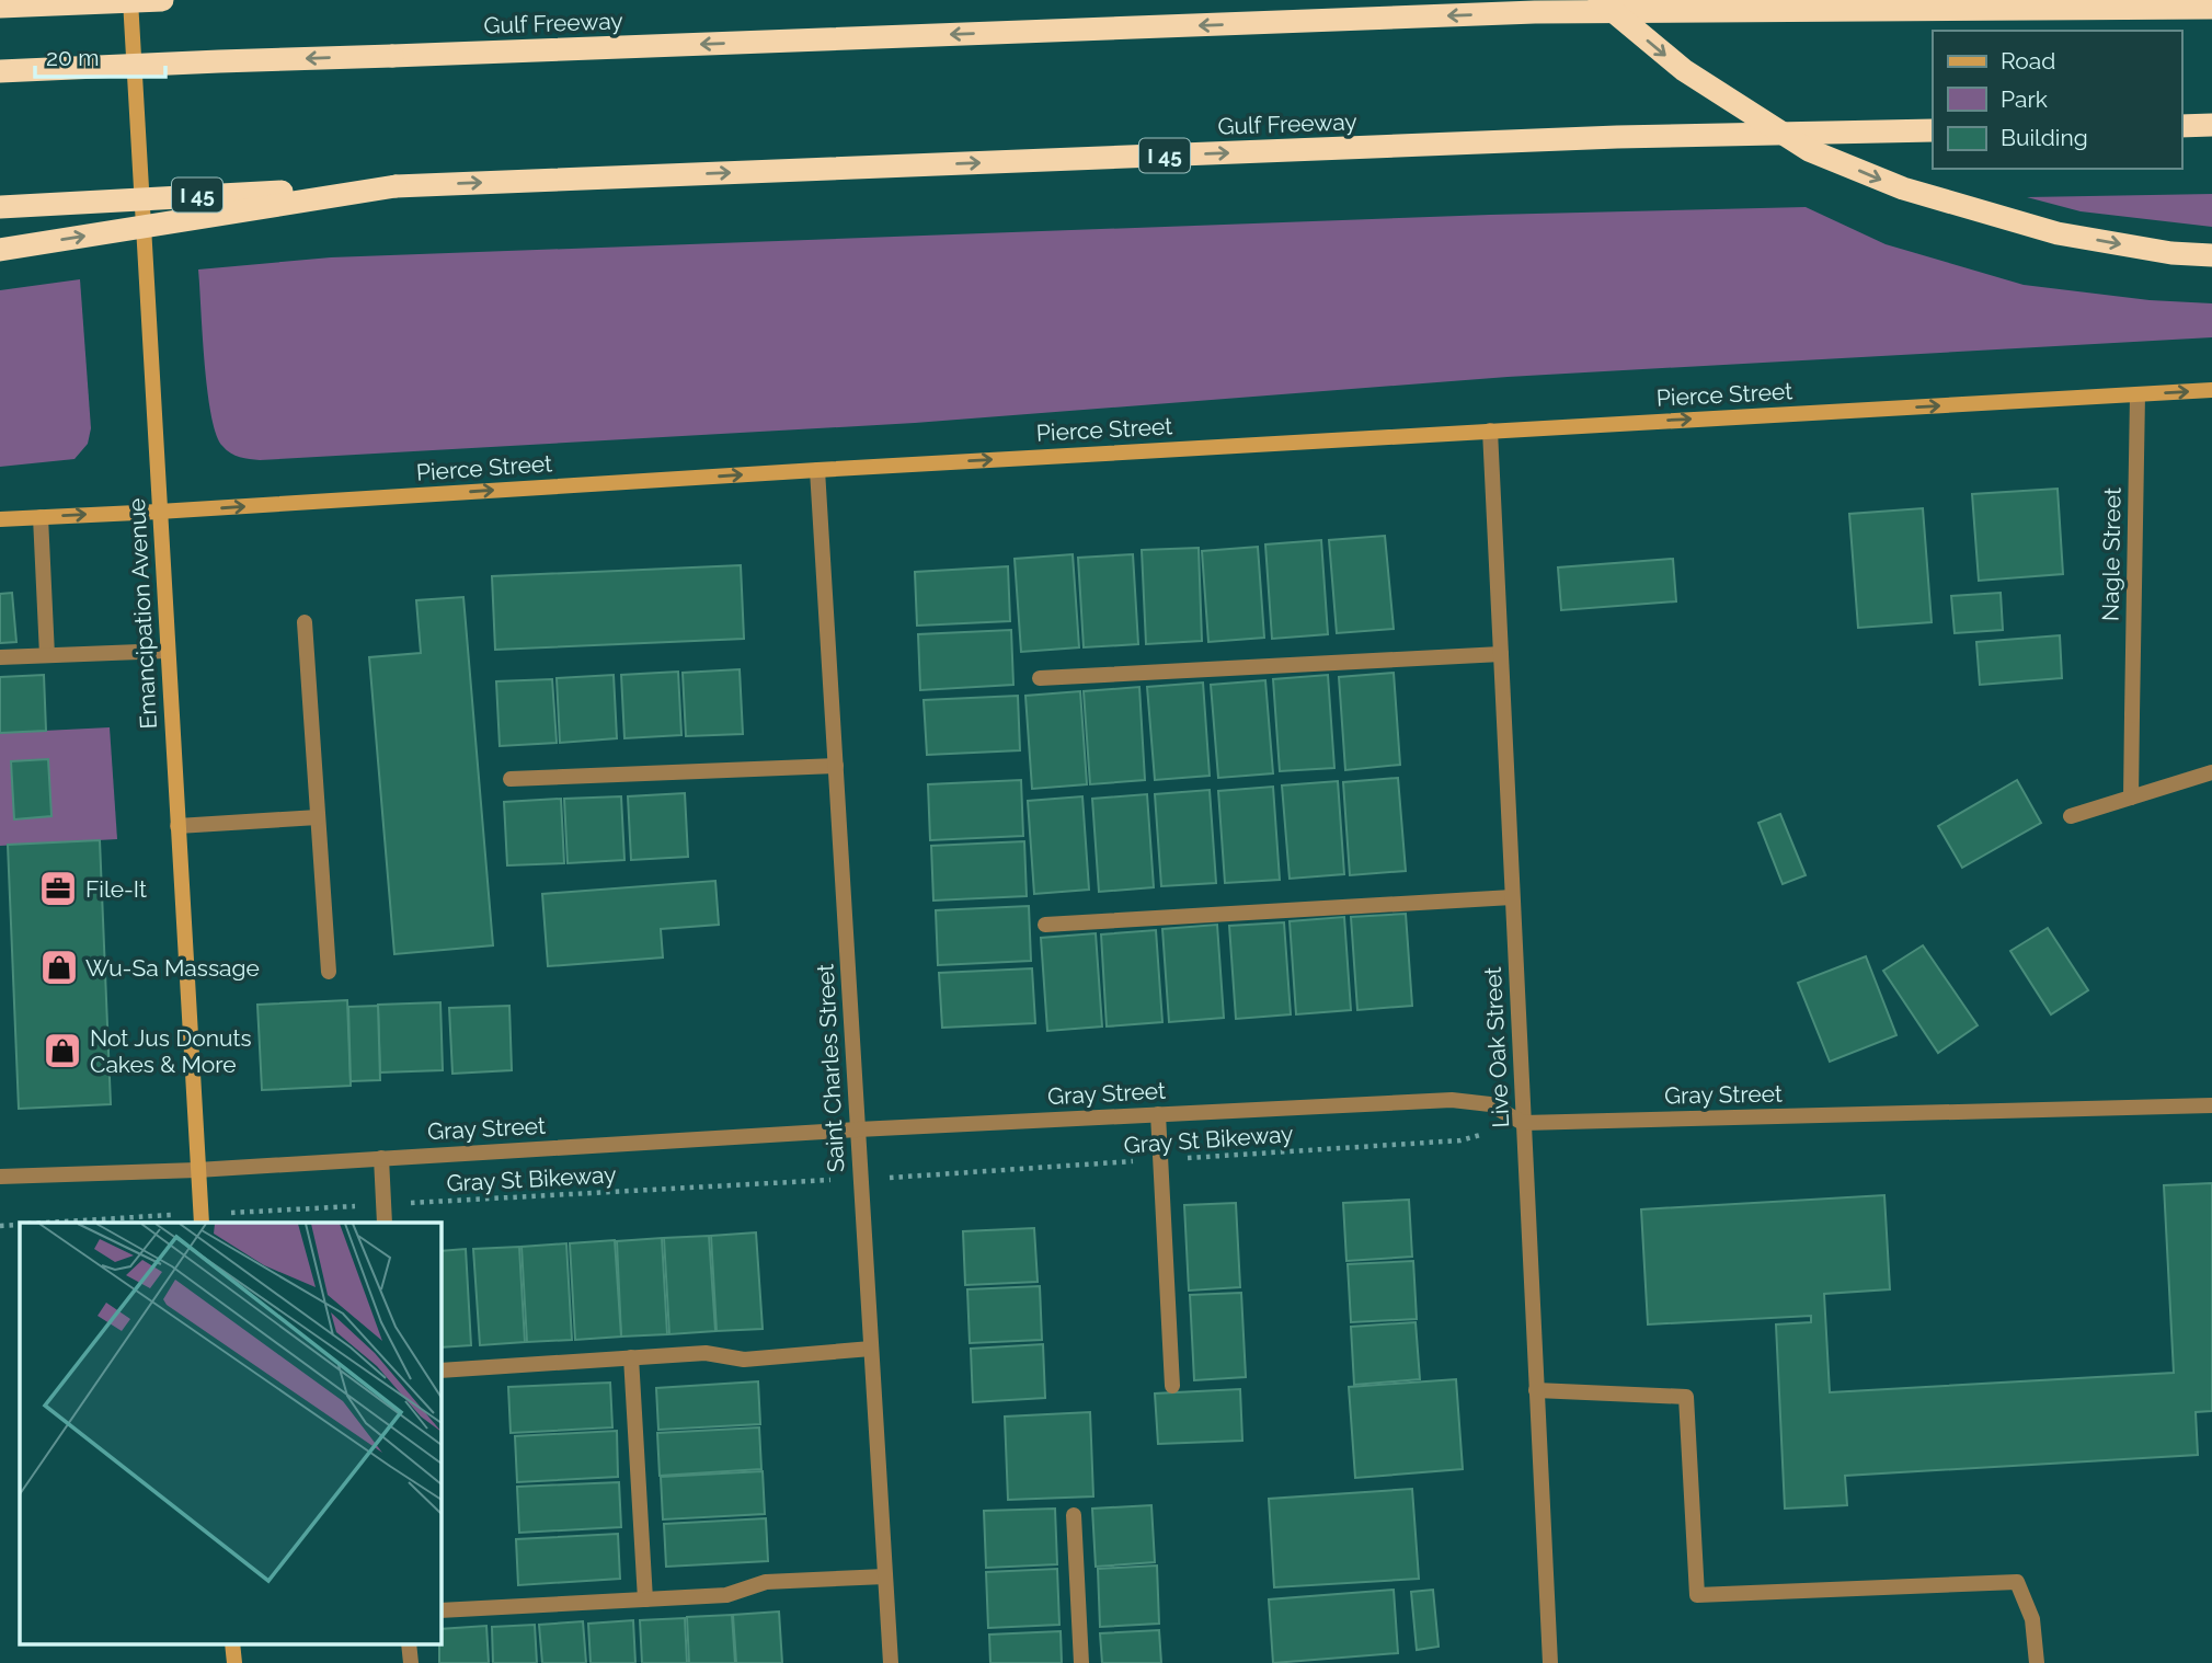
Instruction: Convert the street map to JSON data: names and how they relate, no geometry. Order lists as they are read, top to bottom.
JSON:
{
  "streets": {
    "highway": ["Gulf Freeway", "I 45"],
    "main road": ["Pierce Street", "Emancipation Avenue"],
    "street": [
      "Nagle Street",
      "Live Oak Street",
      "Saint Charles Street",
      "Gray Street"
    ],
    "path": ["Gray St Bikeway"]
  },
  "crossings": [
    ["Pierce Street", "Nagle Street"],
    ["Pierce Street", "Emancipation Avenue"],
    ["Pierce Street", "Live Oak Street"],
    ["Pierce Street", "Saint Charles Street"],
    ["Emancipation Avenue", "Gray Street"],
    ["Live Oak Street", "Gray Street"],
    ["Live Oak Street", "Gray St Bikeway"],
    ["Saint Charles Street", "Gray Street"],
    ["Gray Street", "Gray St Bikeway"]
  ],
  "one_way": ["Pierce Street"],
  "places": {
    "office": ["File-It"],
    "shop": ["Wu-Sa Massage", "Not Jus Donuts Cakes & More"]
  },
  "legend": ["Road", "Park", "Building"],
  "scale_bar": "20 m"
}
